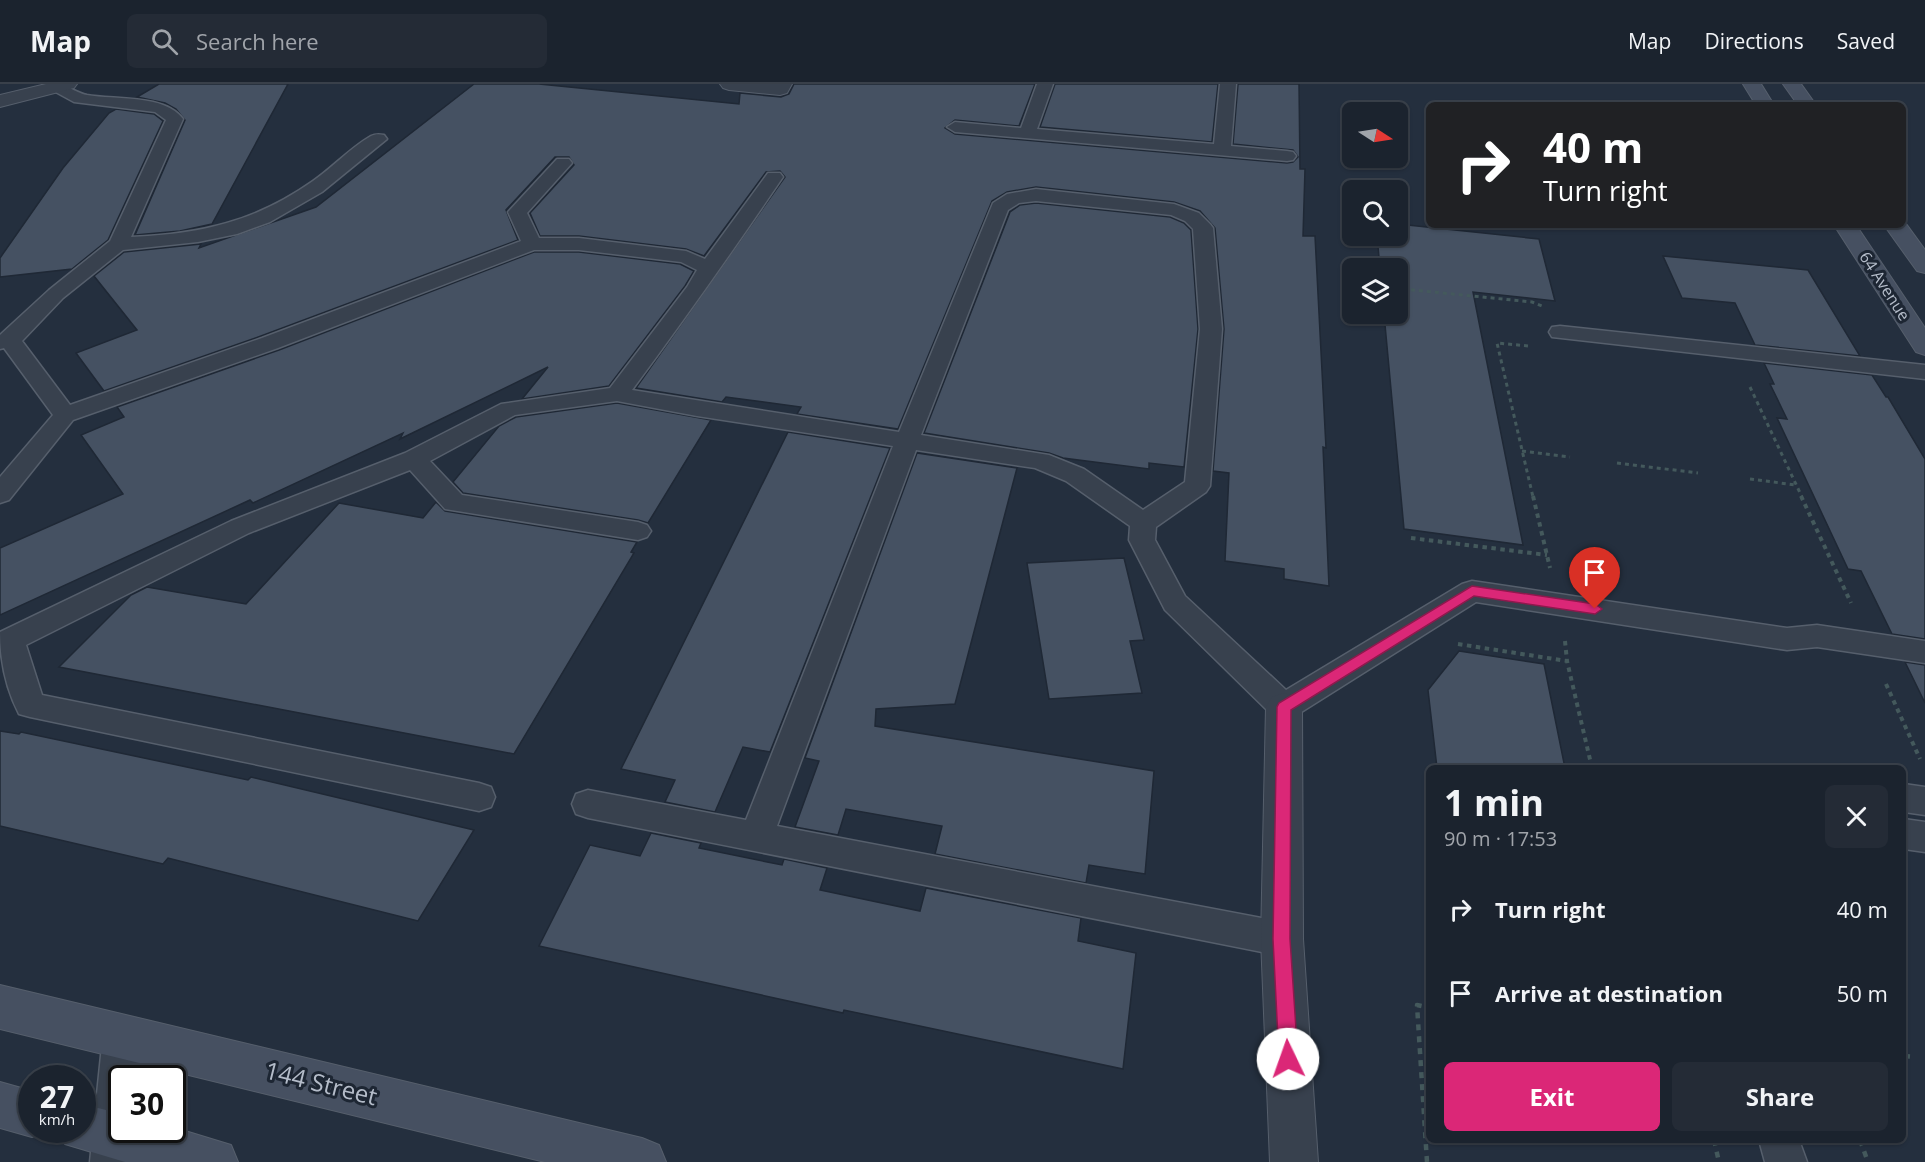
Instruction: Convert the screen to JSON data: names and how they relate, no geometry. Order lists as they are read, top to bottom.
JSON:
{
  "streets": {
    "main road": ["64 Avenue", "144 Street"]
  },
  "north": "right",
  "page": {
    "header": "Map",
    "search": "Search here",
    "nav": ["Map", "Directions", "Saved"],
    "turn": ["40 m", "Turn right"],
    "heading": ["1 min", "90 m · 17:53"],
    "list": [
      {
        "name": "Turn right",
        "value": "40 m"
      },
      {
        "name": "Arrive at destination",
        "value": "50 m"
      }
    ],
    "buttons": ["Exit", "Share"],
    "speed": "27 km/h",
    "limit": "30"
  }
}
